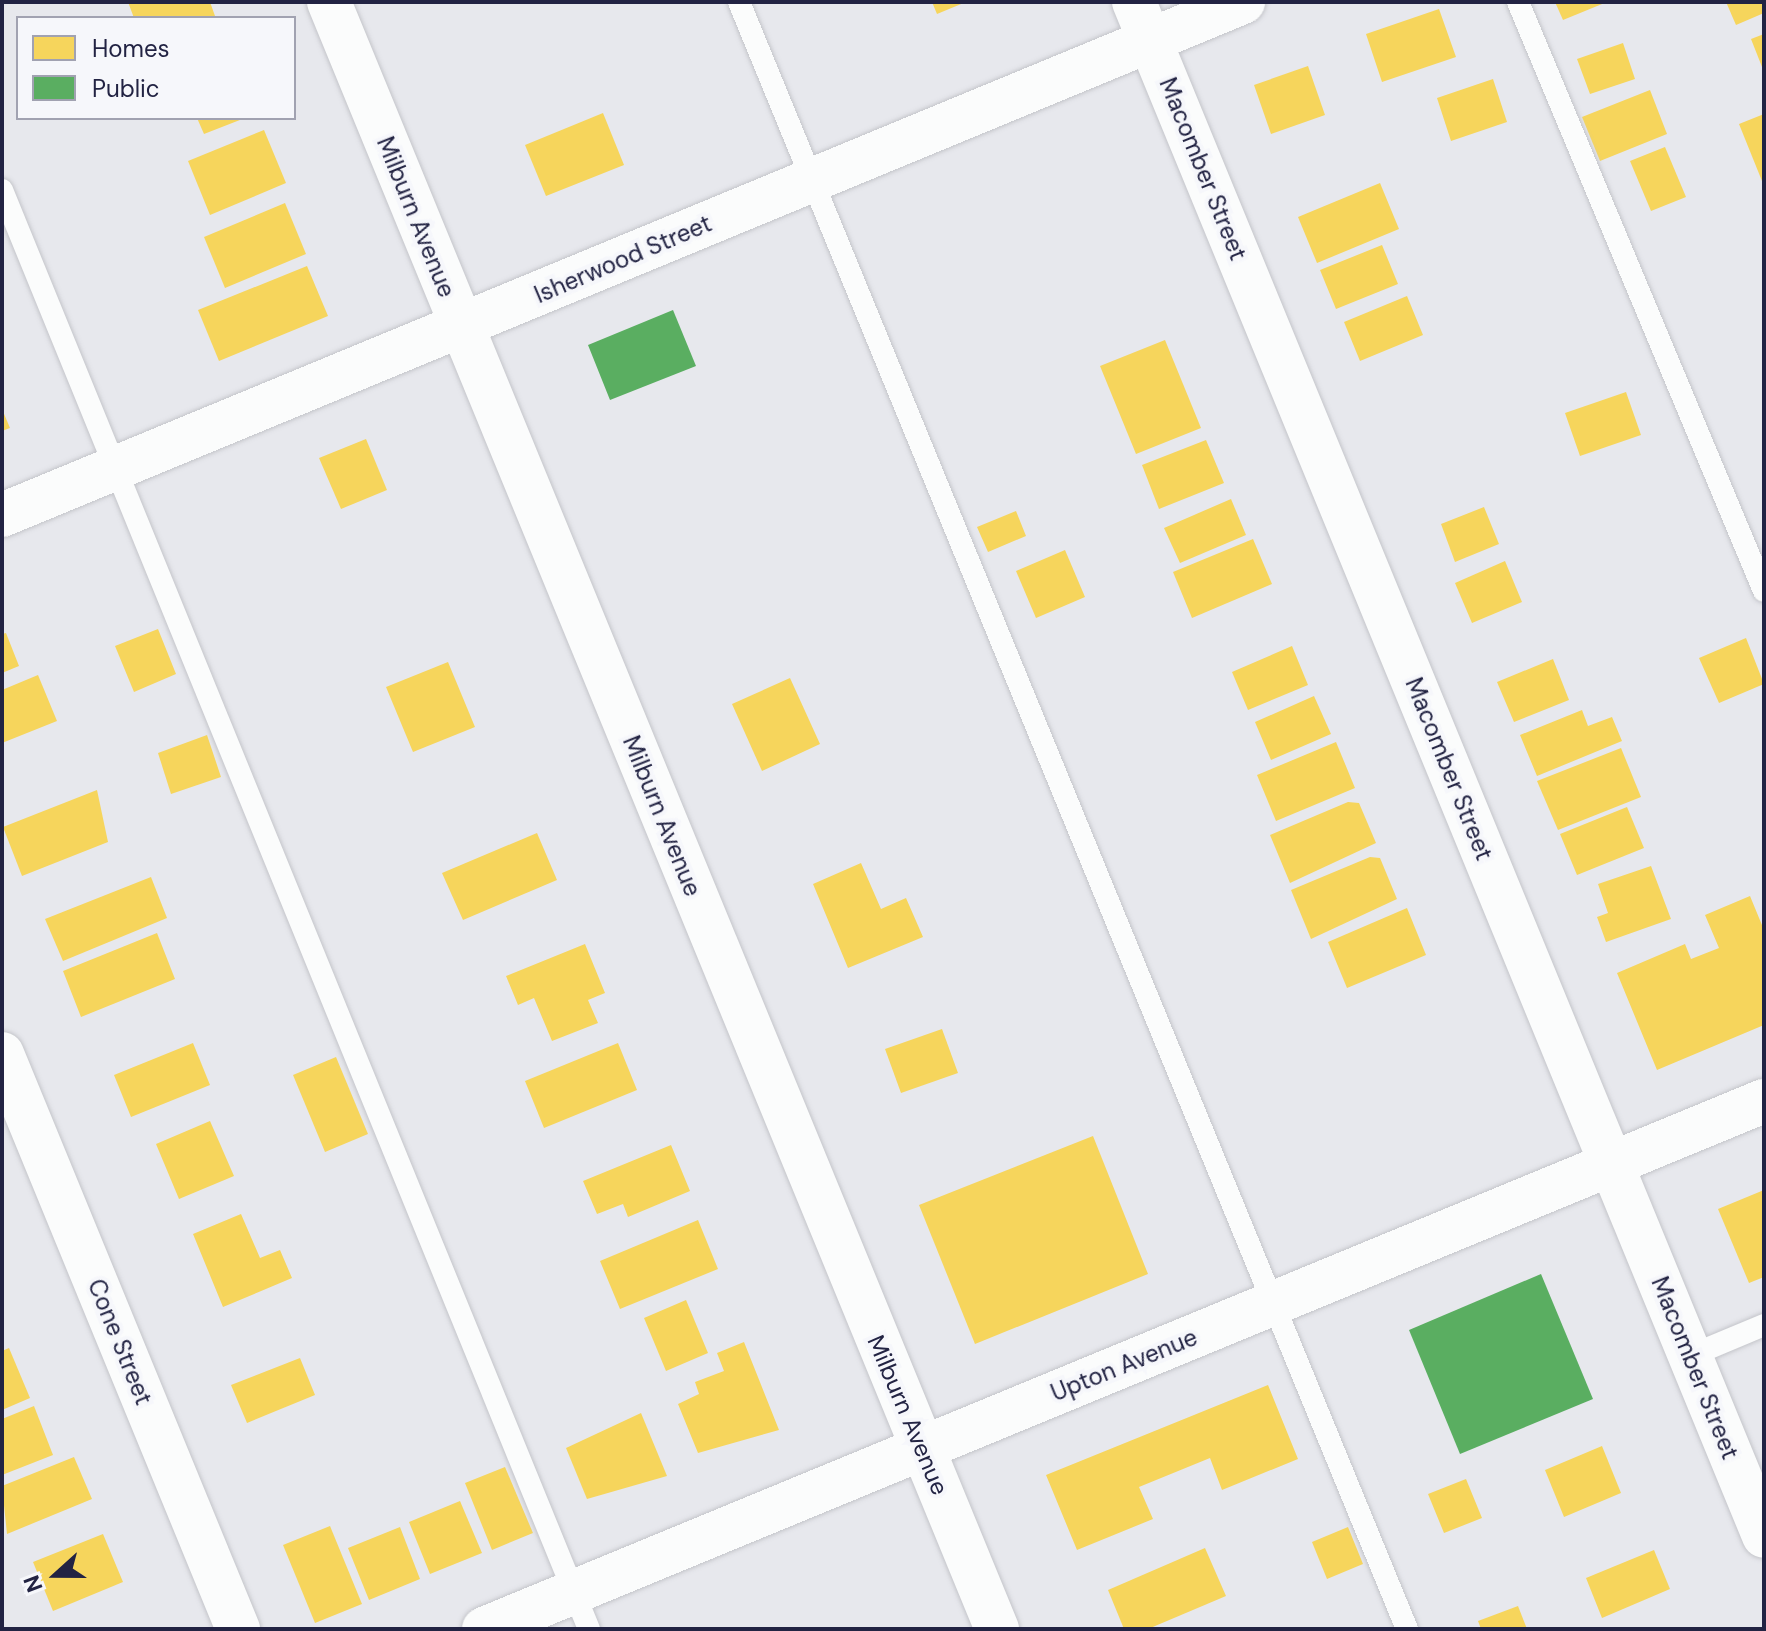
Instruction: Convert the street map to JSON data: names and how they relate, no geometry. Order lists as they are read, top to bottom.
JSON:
{
  "streets": {
    "street": [
      "Macomber Street",
      "Milburn Avenue",
      "Isherwood Street",
      "Cone Street",
      "Upton Avenue"
    ]
  },
  "crossings": [
    ["Macomber Street", "Isherwood Street"],
    ["Macomber Street", "Upton Avenue"],
    ["Milburn Avenue", "Isherwood Street"],
    ["Milburn Avenue", "Upton Avenue"]
  ],
  "legend": ["Homes", "Public"],
  "north": "left"
}
